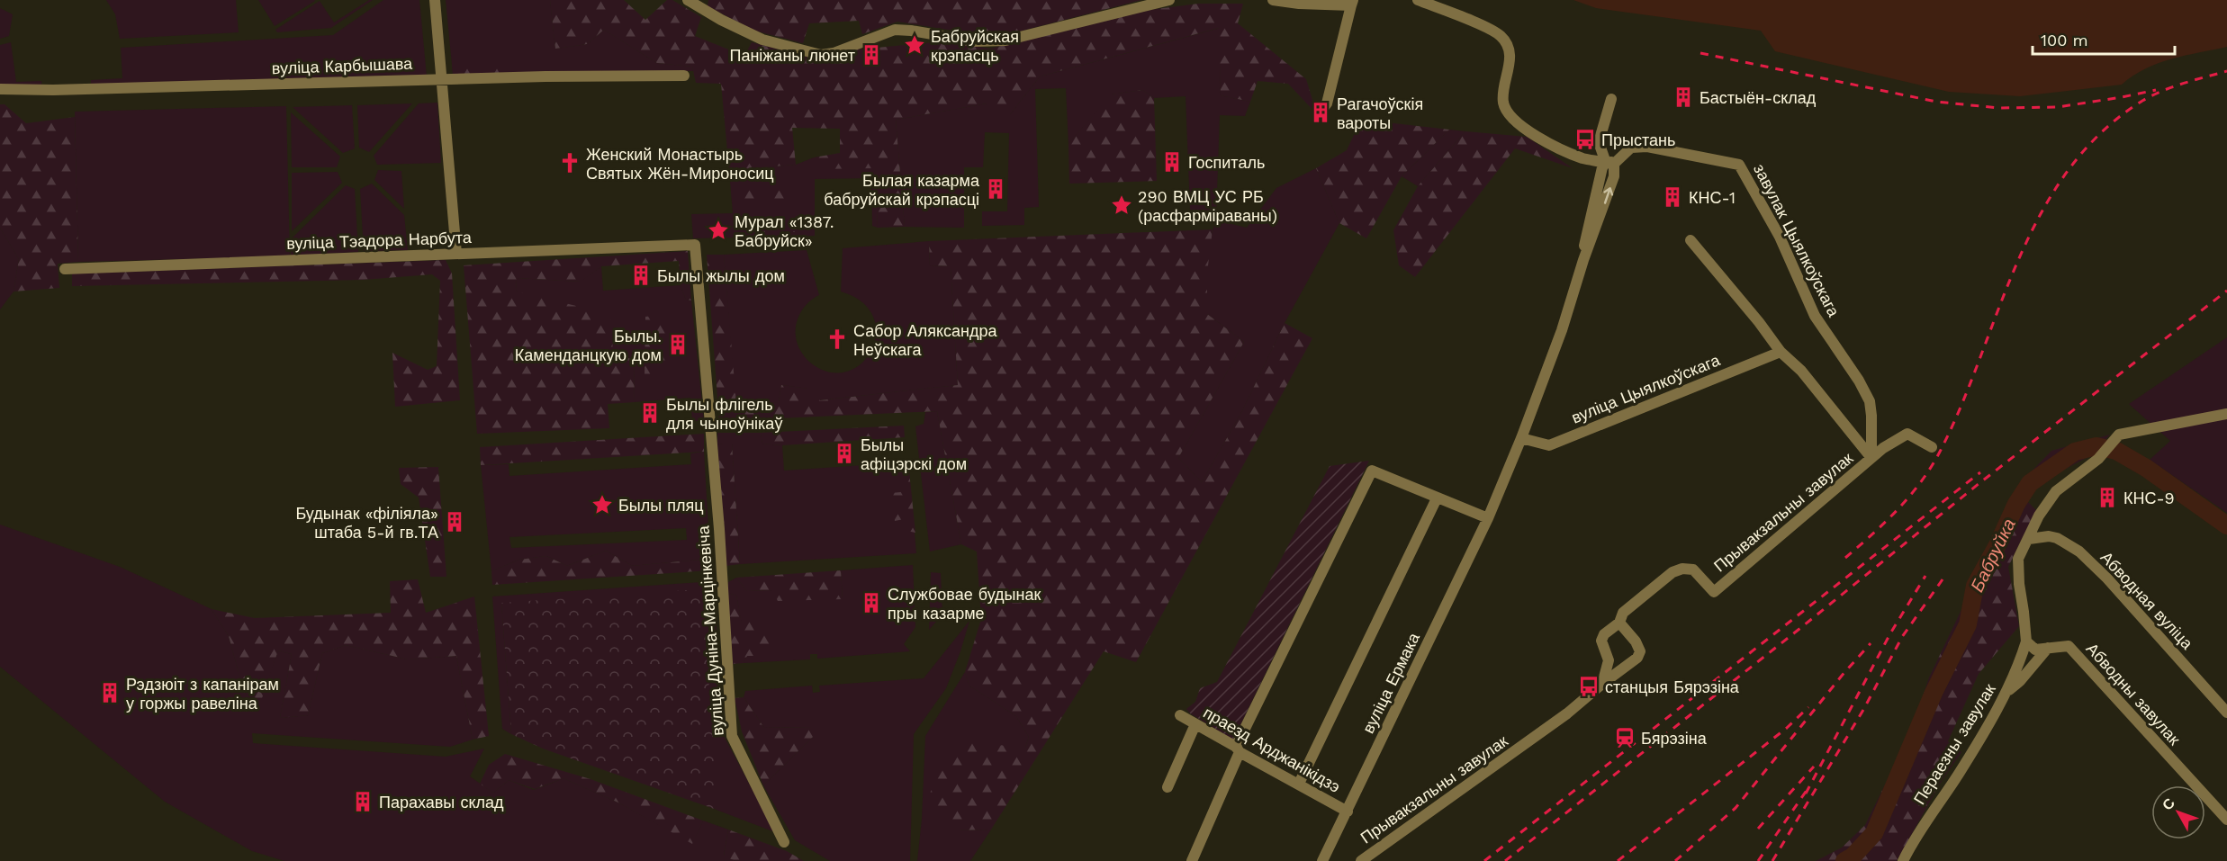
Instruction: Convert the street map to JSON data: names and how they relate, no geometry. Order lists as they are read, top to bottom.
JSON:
{
  "streets": {
    "street": [
      "вуліца Карбышава",
      "вуліца Тэадора Нарбута",
      "завулак Цыялкоўскага",
      "вуліца Цыялкоўскага",
      "Прывакзальны завулак",
      "Абводная вуліца",
      "вуліца Дуніна-Марцінкевіча",
      "вуліца Ермака",
      "Абводны завулак",
      "Пераезны завулак",
      "праезд Арджанікідзэ"
    ]
  },
  "crossings": [
    ["вуліца Тэадора Нарбута", "вуліца Дуніна-Марцінкевіча"],
    ["завулак Цыялкоўскага", "Прывакзальны завулак"],
    ["завулак Цыялкоўскага", "вуліца Ермака"],
    ["вуліца Цыялкоўскага", "вуліца Ермака"],
    ["вуліца Ермака", "праезд Арджанікідзэ"],
    ["Абводны завулак", "Пераезны завулак"]
  ],
  "water": ["Бабруйка"],
  "places": {
    "place": [
      "Бабруйская крэпасць",
      "290 ВМЦ УС РБ (расфарміраваны)",
      "Мурал «1387. Бабруйск»",
      "Былы пляц"
    ],
    "building": [
      "Паніжаны люнет",
      "Бастыён-склад",
      "Рагачоўскія вароты",
      "Госпиталь",
      "Былая казарма бабруйскай крэпасці",
      "КНС-1",
      "Былы жылы дом",
      "Былы. Каменданцкую дом",
      "Былы флігель для чыноўнікаў",
      "Былы афіцэрскі дом",
      "КНС-9",
      "Будынак «філіяла» штаба 5-й гв.ТА",
      "Службовае будынак пры казарме",
      "Рэдзюіт з капанірам у горжы равеліна",
      "Парахавы склад"
    ],
    "bus stop": ["Прыстань", "станцыя Бярэзіна"],
    "church": ["Женский Монастырь Святых Жён-Мироносиц", "Сабор Аляксандра Неўскага"],
    "station": ["Бярэзіна"]
  },
  "scale_bar": "100 m",
  "north": "top left"
}
